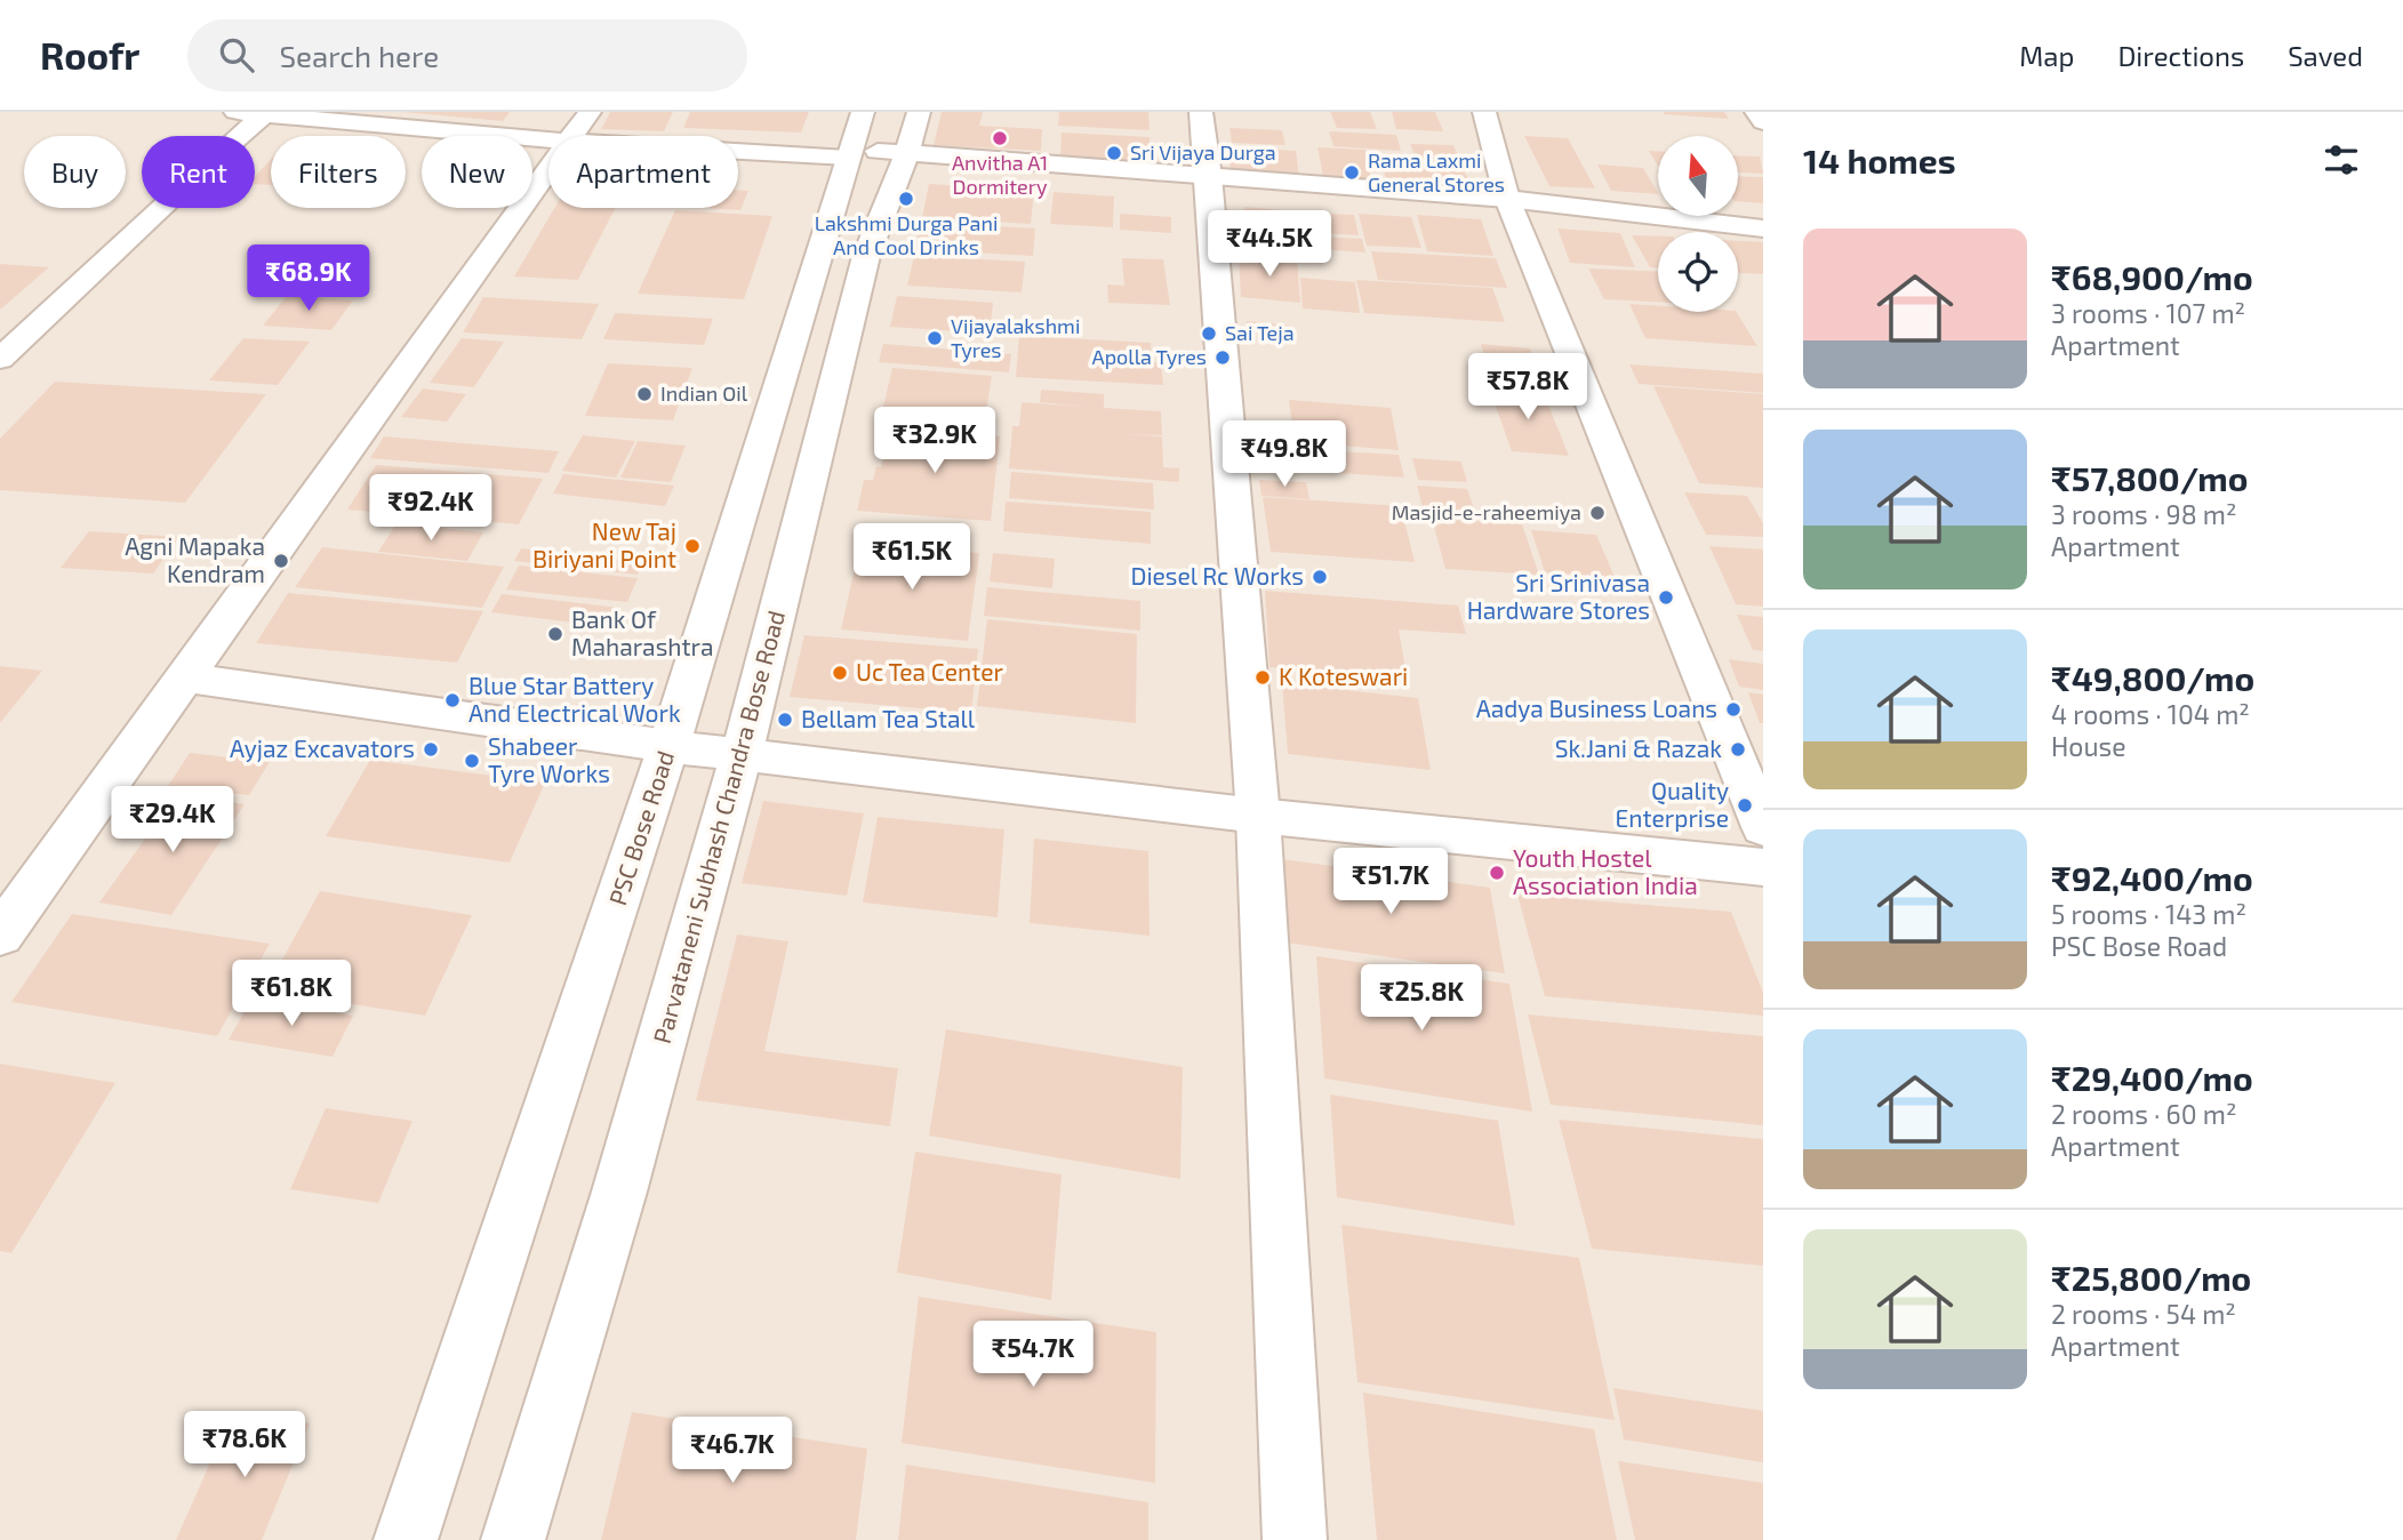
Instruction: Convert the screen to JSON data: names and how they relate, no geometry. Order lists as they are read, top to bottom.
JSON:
{
  "streets": {
    "street": ["Parvataneni Subhash Chandra Bose Road", "PSC Bose Road"]
  },
  "places": [
    "Anvitha A1 Dormitery",
    "Sri Vijaya Durga",
    "Rama Laxmi General Stores",
    "Lakshmi Durga Pani And Cool Drinks",
    "Sai Teja",
    "Vijayalakshmi Tyres",
    "Apolla Tyres",
    "Indian Oil",
    "Masjid-e-raheemiya",
    "New Taj Biriyani Point",
    "Agni Mapaka Kendram",
    "Diesel Rc Works",
    "Sri Srinivasa Hardware Stores",
    "Bank Of Maharashtra",
    "Uc Tea Center",
    "K Koteswari",
    "Blue Star Battery And Electrical Work",
    "Aadya Business Loans",
    "Bellam Tea Stall",
    "Ayjaz Excavators",
    "Sk.Jani & Razak",
    "Shabeer Tyre Works",
    "Quality Enterprise",
    "Youth Hostel Association India"
  ],
  "north": "top",
  "page": {
    "header": "Roofr",
    "search": "Search here",
    "nav": ["Map", "Directions", "Saved"],
    "heading": "14 homes",
    "chip": [
      "Buy",
      "Rent",
      "Filters",
      "New",
      "Apartment"
    ],
    "list": [
      {
        "name": "₹68,900/mo",
        "note": "3 rooms · 107 m² · Apartment"
      },
      {
        "name": "₹57,800/mo",
        "note": "3 rooms · 98 m² · Apartment"
      },
      {
        "name": "₹49,800/mo",
        "note": "4 rooms · 104 m² · House"
      },
      {
        "name": "₹92,400/mo",
        "note": "5 rooms · 143 m² · PSC Bose Road"
      },
      {
        "name": "₹29,400/mo",
        "note": "2 rooms · 60 m² · Apartment"
      },
      {
        "name": "₹25,800/mo",
        "note": "2 rooms · 54 m² · Apartment"
      }
    ],
    "price": [
      "₹44.5K",
      "₹68.9K",
      "₹57.8K",
      "₹32.9K",
      "₹49.8K",
      "₹92.4K",
      "₹61.5K",
      "₹29.4K",
      "₹51.7K",
      "₹61.8K",
      "₹25.8K",
      "₹54.7K",
      "₹78.6K",
      "₹46.7K"
    ]
  }
}
